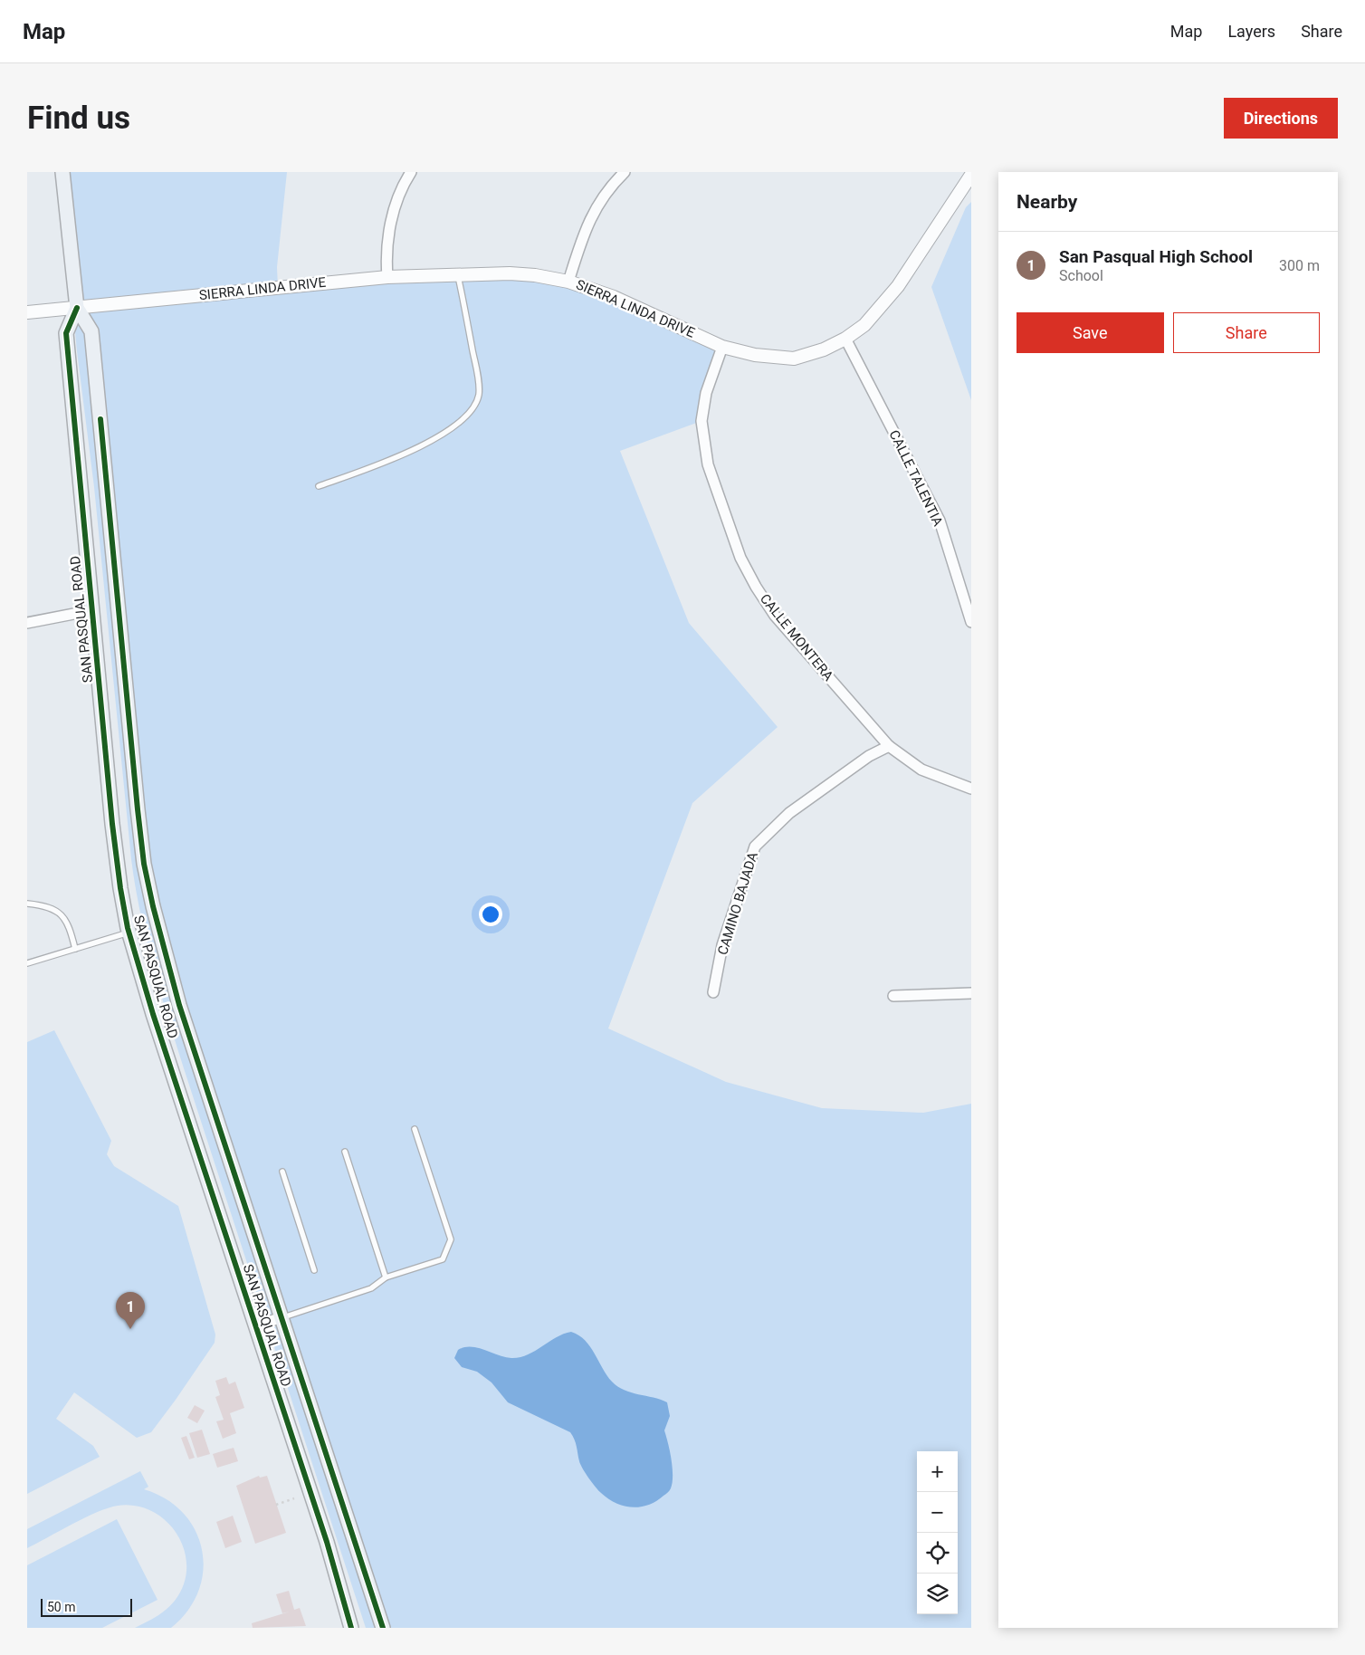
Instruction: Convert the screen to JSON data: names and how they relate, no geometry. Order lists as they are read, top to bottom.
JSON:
{
  "streets": {
    "main road": ["SAN PASQUAL ROAD"],
    "street": [
      "SIERRA LINDA DRIVE",
      "CALLE TALENTIA",
      "CALLE MONTERA",
      "CAMINO BAJADA"
    ]
  },
  "crossings": [
    ["SIERRA LINDA DRIVE", "CALLE TALENTIA"],
    ["SIERRA LINDA DRIVE", "SAN PASQUAL ROAD"],
    ["SIERRA LINDA DRIVE", "CALLE MONTERA"],
    ["CALLE MONTERA", "CAMINO BAJADA"]
  ],
  "scale_bar": "50 m",
  "page": {
    "header": "Map",
    "nav": ["Map", "Layers", "Share"],
    "buttons": [
      "Directions",
      ["Save", "Share"]
    ],
    "title": "Find us",
    "heading": "Nearby",
    "list": [
      {
        "mark": "1",
        "name": "San Pasqual High School",
        "note": "School",
        "value": "300 m"
      }
    ],
    "pins": "1",
    "map_buttons": ["+", "−"],
    "scale": "50 m"
  }
}
